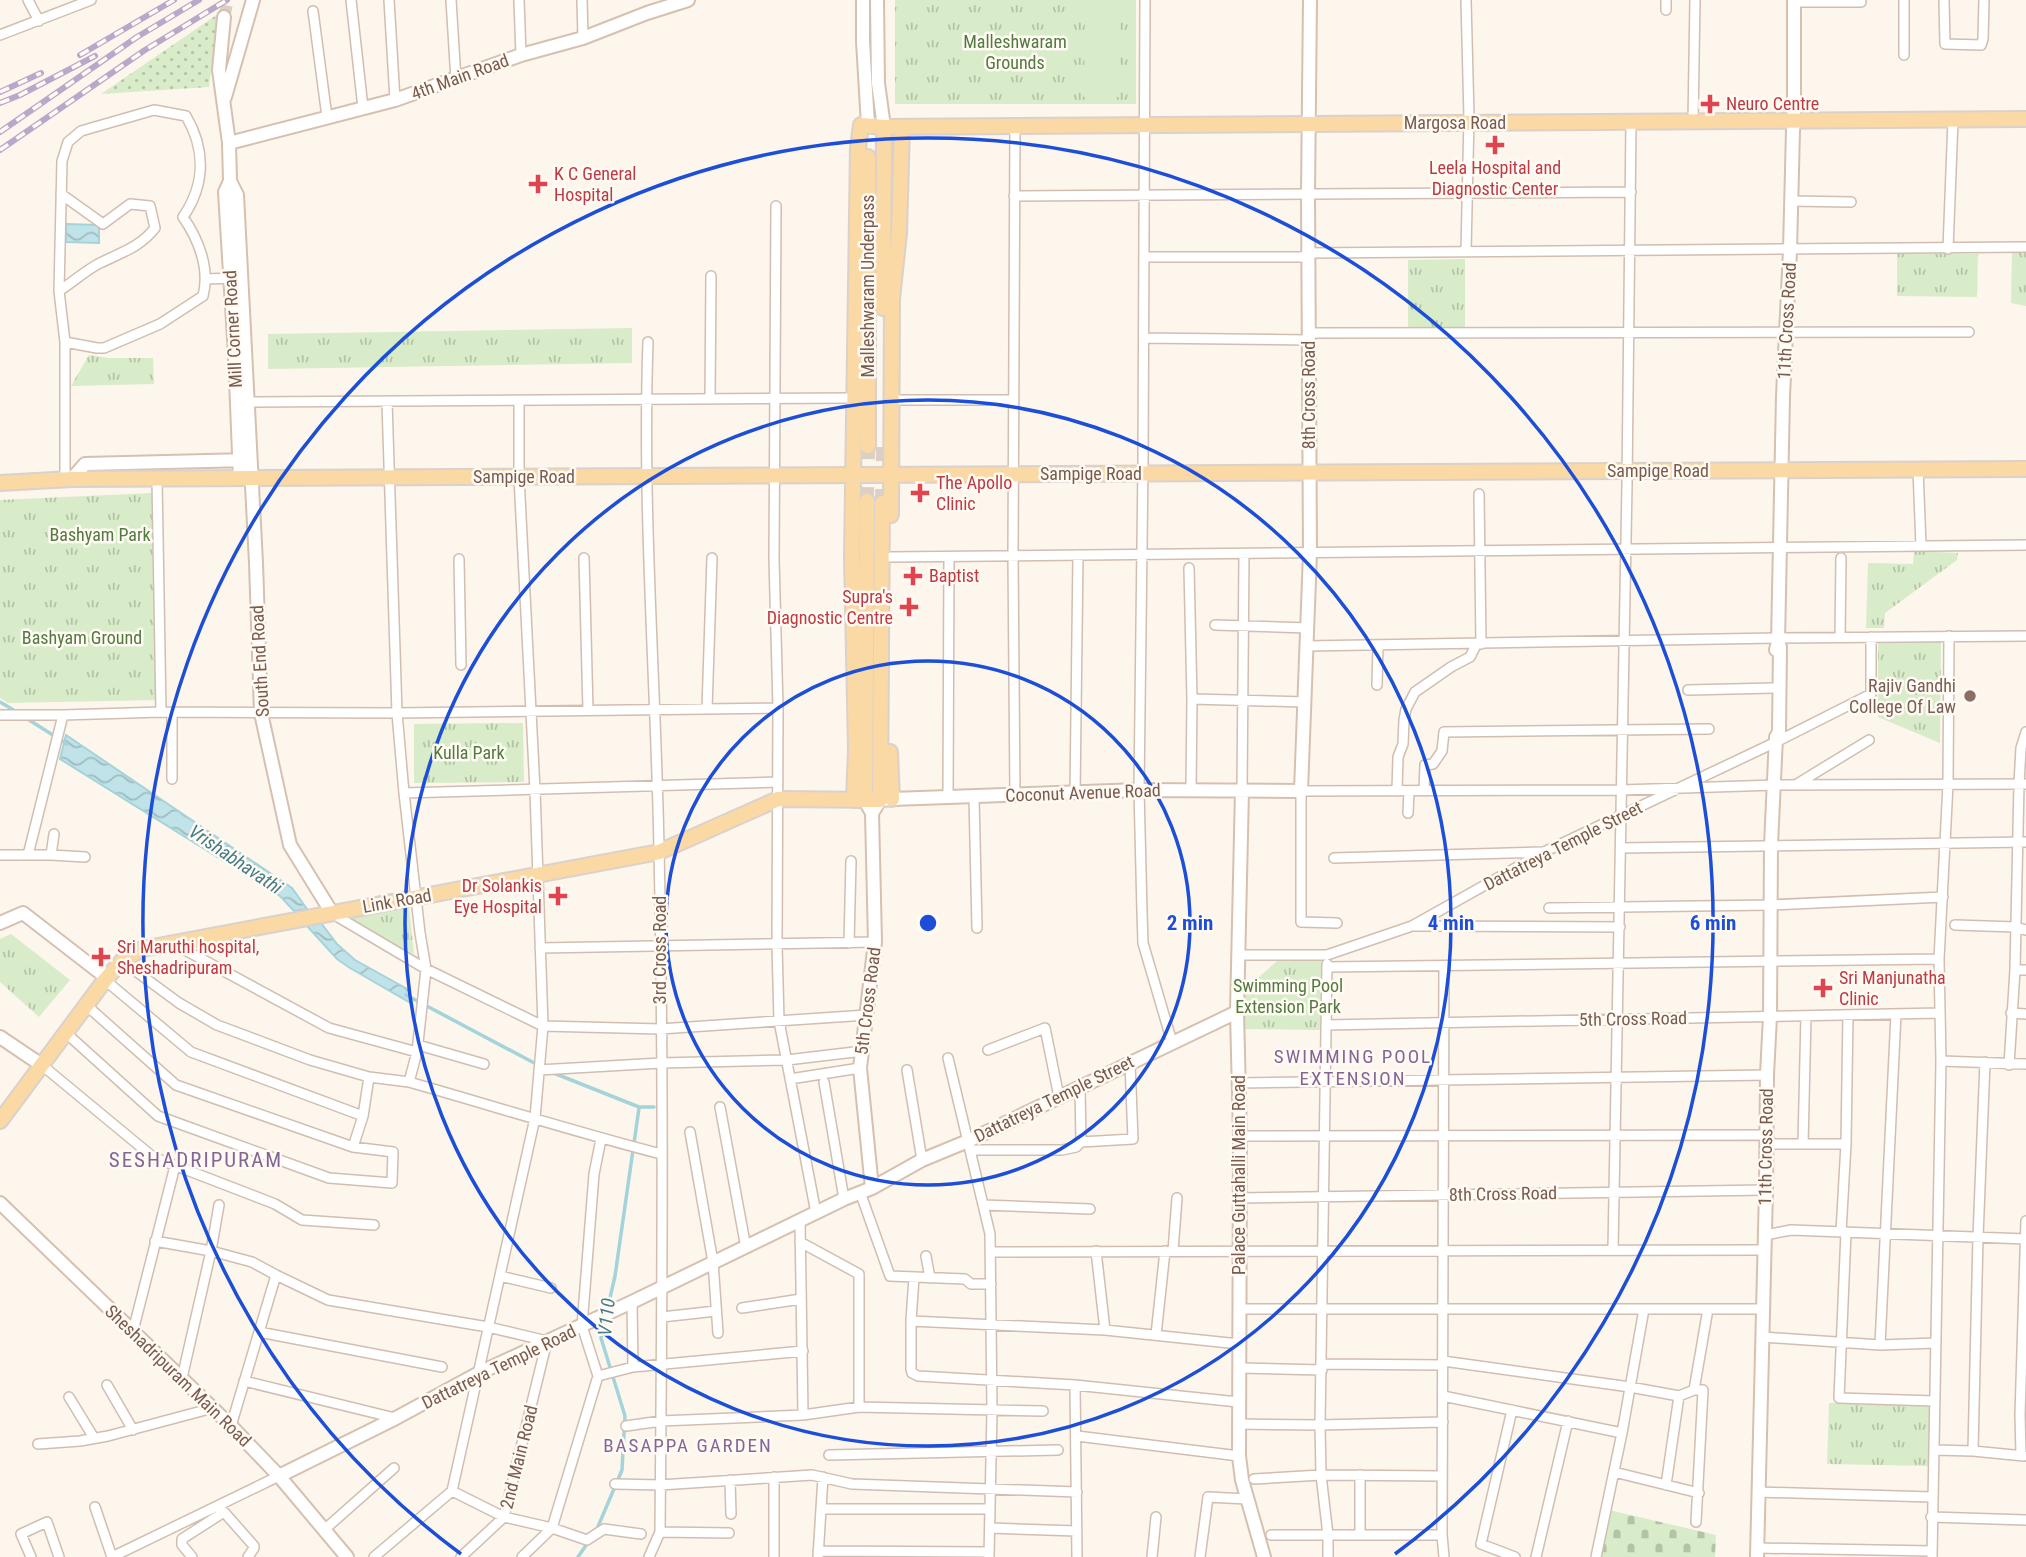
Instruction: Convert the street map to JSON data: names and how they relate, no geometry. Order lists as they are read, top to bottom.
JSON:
{
  "streets": {
    "main road": [
      "Margosa Road",
      "Malleshwaram Underpass",
      "Sampige Road",
      "Link Road",
      "5th Cross Road"
    ],
    "street": [
      "4th Main Road",
      "11th Cross Road",
      "Mill Corner Road",
      "8th Cross Road",
      "South End Road",
      "Coconut Avenue Road",
      "Dattatreya Temple Street",
      "3rd Cross Road",
      "Palace Guttahalli Main Road",
      "Dattatreya Temple Road",
      "Sheshadripuram Main Road",
      "2nd Main Road"
    ]
  },
  "crossings": [
    ["4th Main Road", "Mill Corner Road"],
    ["Margosa Road", "Malleshwaram Underpass"],
    ["Margosa Road", "11th Cross Road"],
    ["Margosa Road", "8th Cross Road"],
    ["11th Cross Road", "8th Cross Road"],
    ["11th Cross Road", "Sampige Road"],
    ["11th Cross Road", "Dattatreya Temple Street"],
    ["11th Cross Road", "5th Cross Road"],
    ["Mill Corner Road", "Sampige Road"],
    ["Mill Corner Road", "South End Road"],
    ["8th Cross Road", "Sampige Road"],
    ["8th Cross Road", "Coconut Avenue Road"],
    ["8th Cross Road", "Palace Guttahalli Main Road"],
    ["Sampige Road", "South End Road"],
    ["Sampige Road", "3rd Cross Road"],
    ["South End Road", "Link Road"],
    ["Coconut Avenue Road", "Link Road"],
    ["Coconut Avenue Road", "5th Cross Road"],
    ["Coconut Avenue Road", "Palace Guttahalli Main Road"],
    ["Dattatreya Temple Street", "5th Cross Road"],
    ["Dattatreya Temple Street", "Palace Guttahalli Main Road"],
    ["Dattatreya Temple Street", "Dattatreya Temple Road"],
    ["Link Road", "3rd Cross Road"],
    ["Link Road", "5th Cross Road"],
    ["3rd Cross Road", "Dattatreya Temple Road"],
    ["5th Cross Road", "Dattatreya Temple Road"],
    ["Dattatreya Temple Road", "Sheshadripuram Main Road"],
    ["Dattatreya Temple Road", "2nd Main Road"]
  ],
  "districts": ["SWIMMING POOL EXTENSION", "SESHADRIPURAM", "BASAPPA GARDEN"],
  "water": ["Vrishabhavathi", "V110"],
  "parks": [
    "Malleshwaram Grounds",
    "Bashyam Park",
    "Bashyam Ground",
    "Kulla Park",
    "Swimming Pool Extension Park"
  ],
  "places": {
    "health": [
      "Neuro Centre",
      "Leela Hospital and Diagnostic Center",
      "K C General Hospital",
      "The Apollo Clinic",
      "Baptist",
      "Supra's Diagnostic Centre",
      "Dr Solankis Eye Hospital",
      "Sri Maruthi hospital, Sheshadripuram",
      "Sri Manjunatha Clinic"
    ],
    "other": ["Rajiv Gandhi College Of Law"]
  },
  "rings": ["2 min", "4 min", "6 min"]
}
